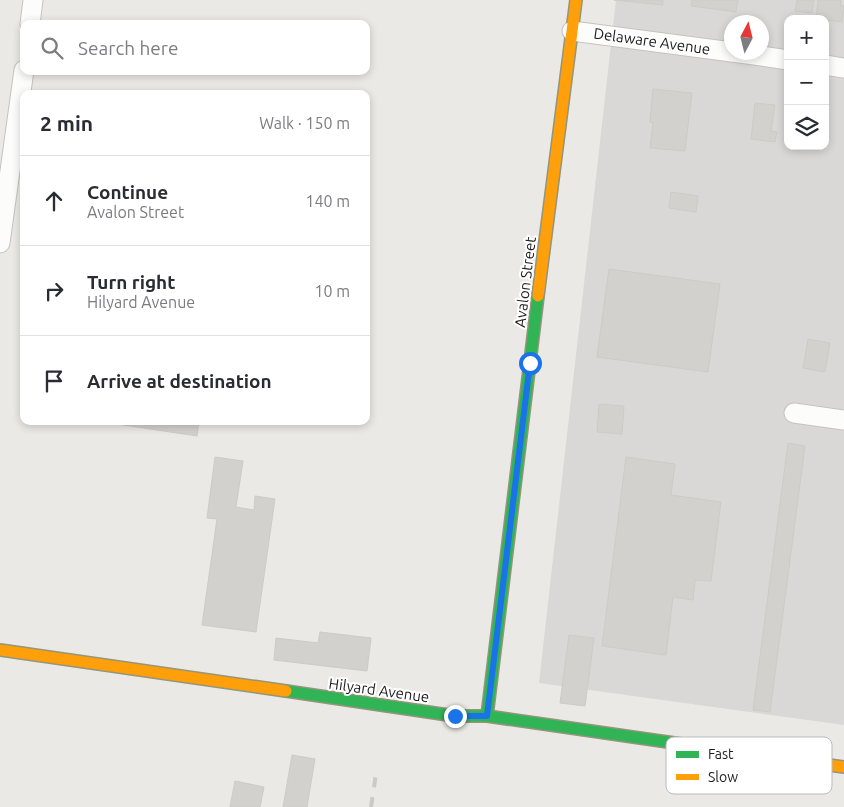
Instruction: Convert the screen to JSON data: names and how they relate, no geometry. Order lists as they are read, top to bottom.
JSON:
{
  "streets": {
    "main road": ["Avalon Street", "Hilyard Avenue"],
    "street": ["Delaware Avenue"]
  },
  "crossings": [
    ["Delaware Avenue", "Avalon Street"],
    ["Avalon Street", "Hilyard Avenue"]
  ],
  "legend": ["Fast", "Slow"],
  "north": "top",
  "page": {
    "map_buttons": ["+", "−"],
    "search": "Search here",
    "heading": ["2 min", "Walk · 150 m"],
    "list": [
      ["Continue", "Avalon Street", "140 m"],
      ["Turn right", "Hilyard Avenue", "10 m"],
      "Arrive at destination"
    ]
  }
}
